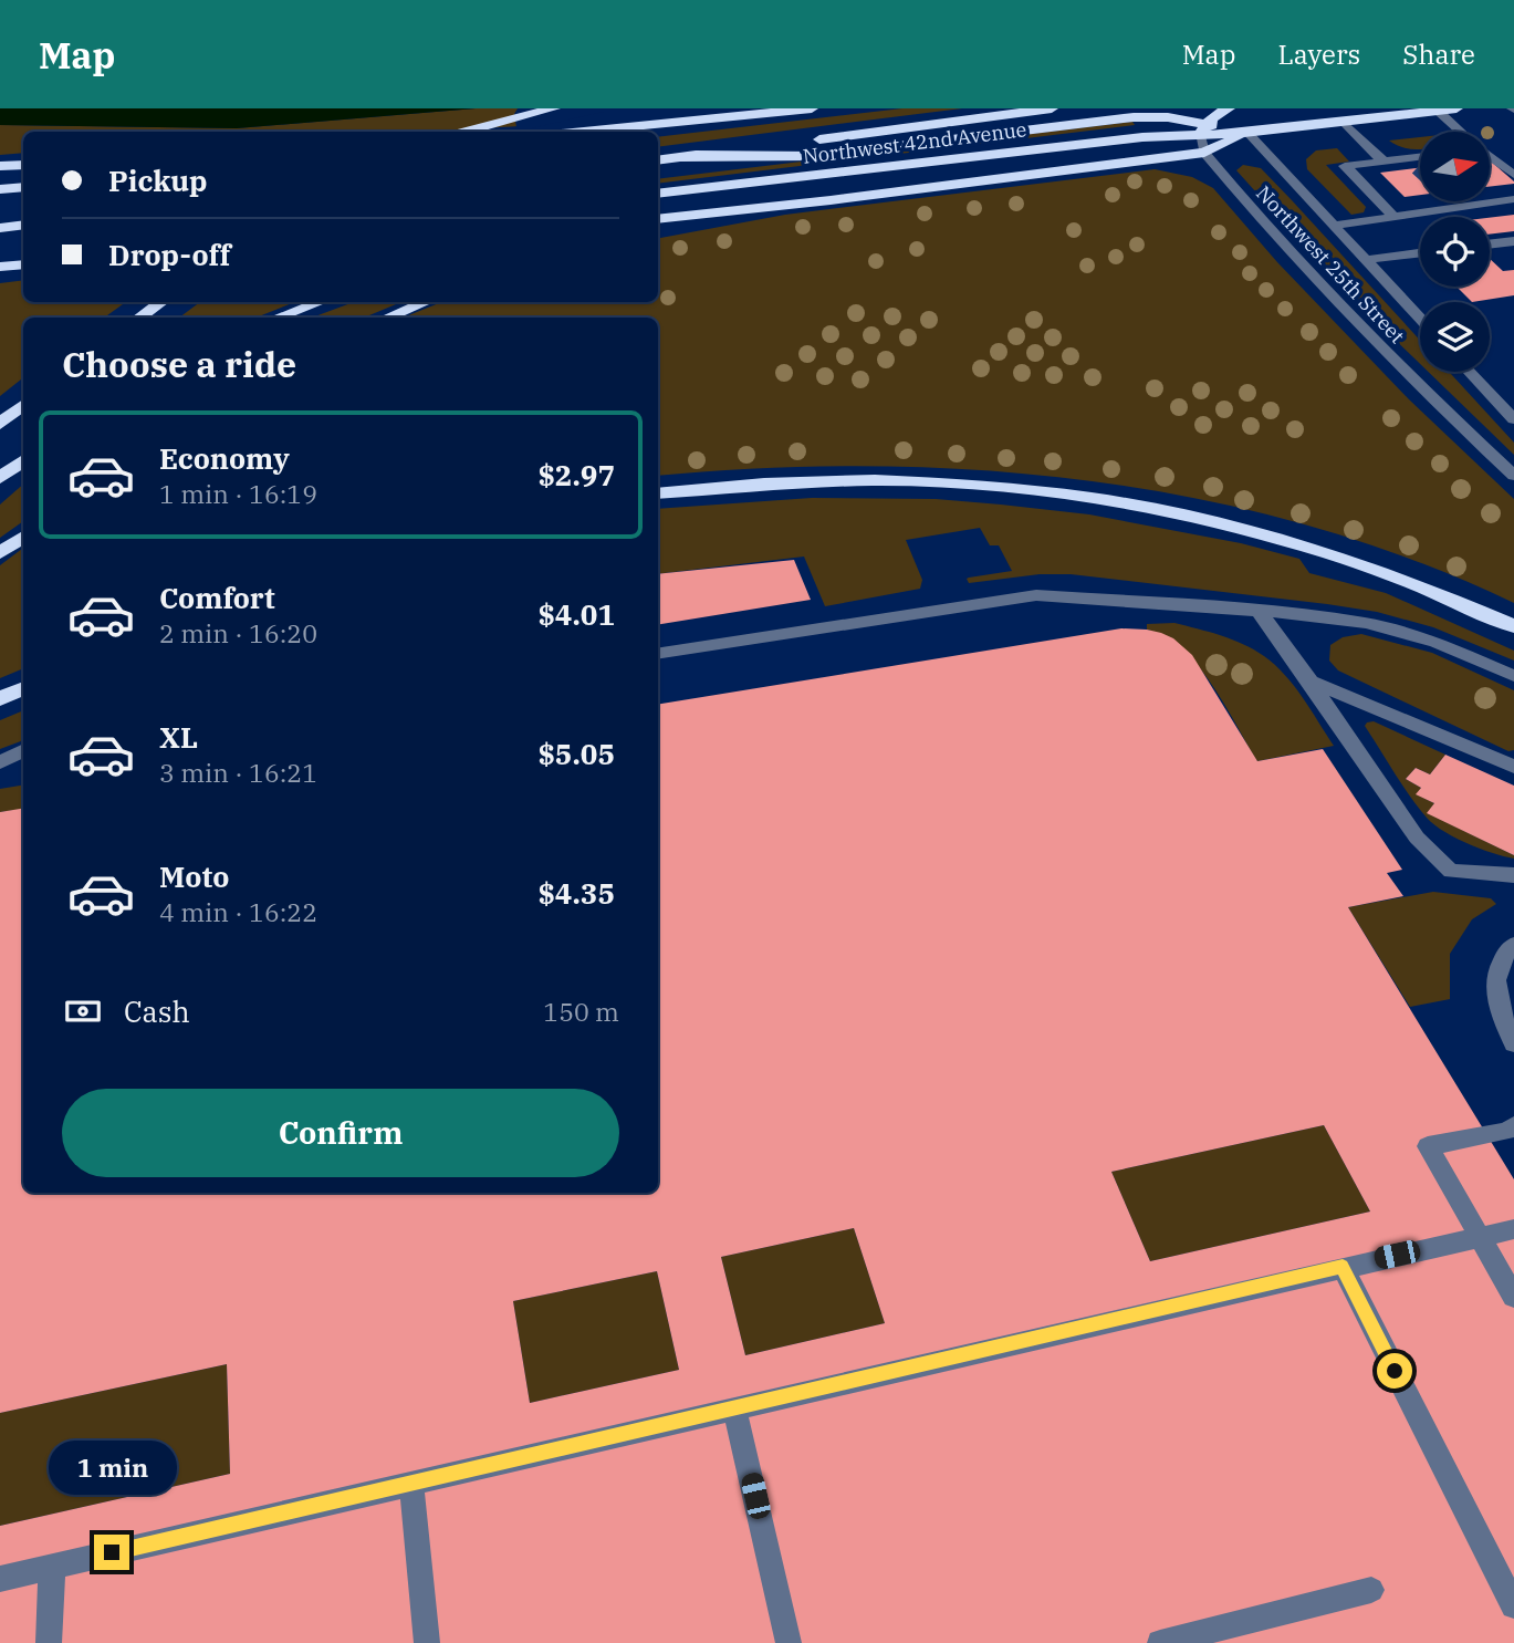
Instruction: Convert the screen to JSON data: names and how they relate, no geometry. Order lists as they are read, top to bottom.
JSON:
{
  "streets": {
    "highway": ["Northwest 42nd Avenue"],
    "street": ["Northwest 25th Street"]
  },
  "crossings": [
    ["Northwest 42nd Avenue", "Northwest 25th Street"]
  ],
  "north": "right",
  "page": {
    "header": "Map",
    "nav": ["Map", "Layers", "Share"],
    "banner": ["Pickup", "Drop-off"],
    "heading": "Choose a ride",
    "list": [
      {
        "name": "Economy",
        "note": "1 min · 16:19",
        "value": "$2.97"
      },
      {
        "name": "Comfort",
        "note": "2 min · 16:20",
        "value": "$4.01"
      },
      {
        "name": "XL",
        "note": "3 min · 16:21",
        "value": "$5.05"
      },
      {
        "name": "Moto",
        "note": "4 min · 16:22",
        "value": "$4.35"
      }
    ],
    "pay": ["Cash", "150 m"],
    "buttons": "Confirm",
    "bubble": "1 min"
  }
}
